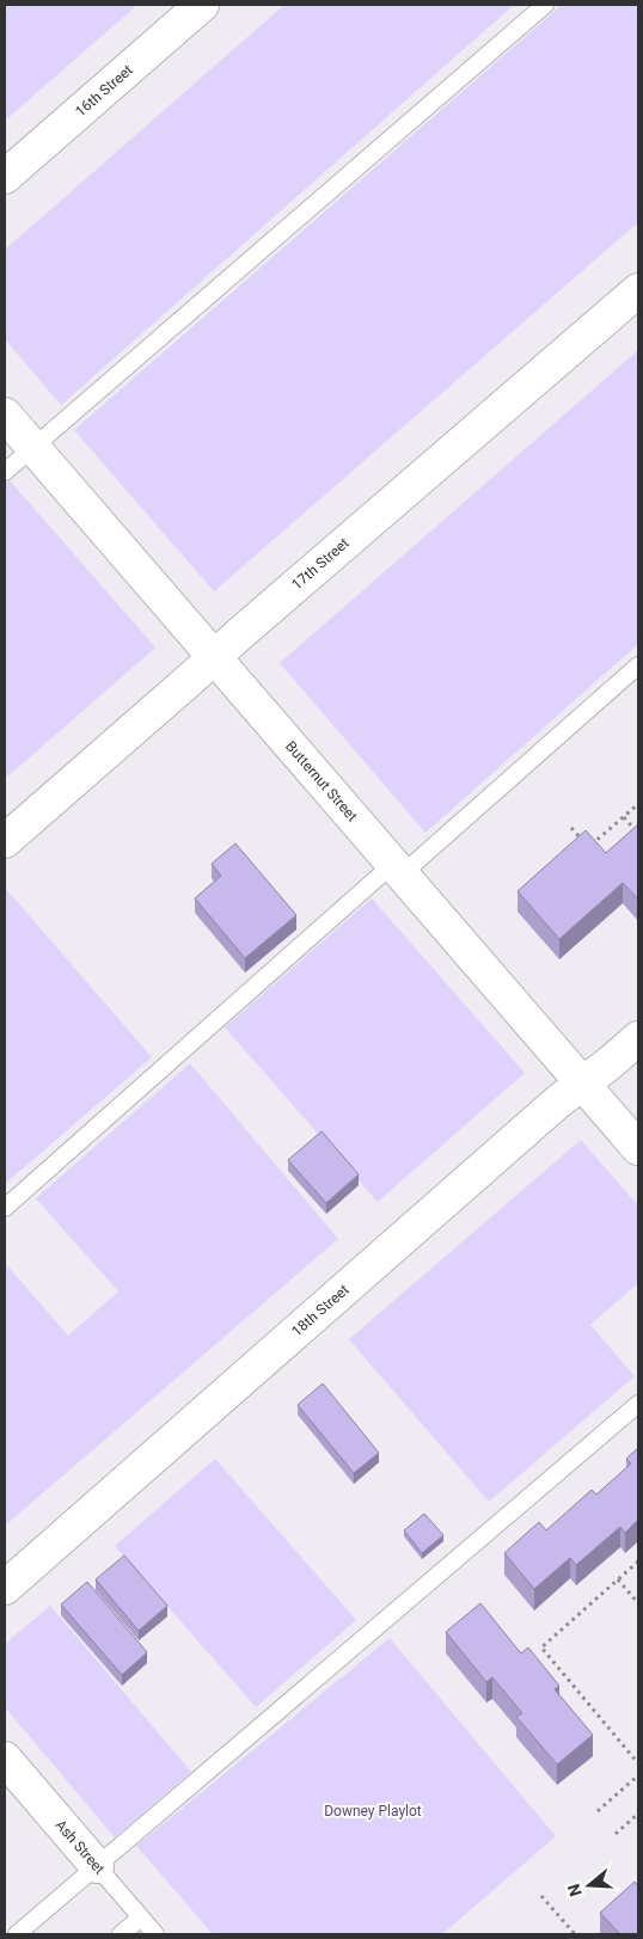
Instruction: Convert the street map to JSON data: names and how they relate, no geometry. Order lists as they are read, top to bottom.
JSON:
{
  "streets": {
    "street": [
      "16th Street",
      "17th Street",
      "Butternut Street",
      "18th Street",
      "Ash Street"
    ]
  },
  "crossings": [
    ["17th Street", "Butternut Street"],
    ["Butternut Street", "18th Street"]
  ],
  "parks": ["Downey Playlot"],
  "north": "left"
}
